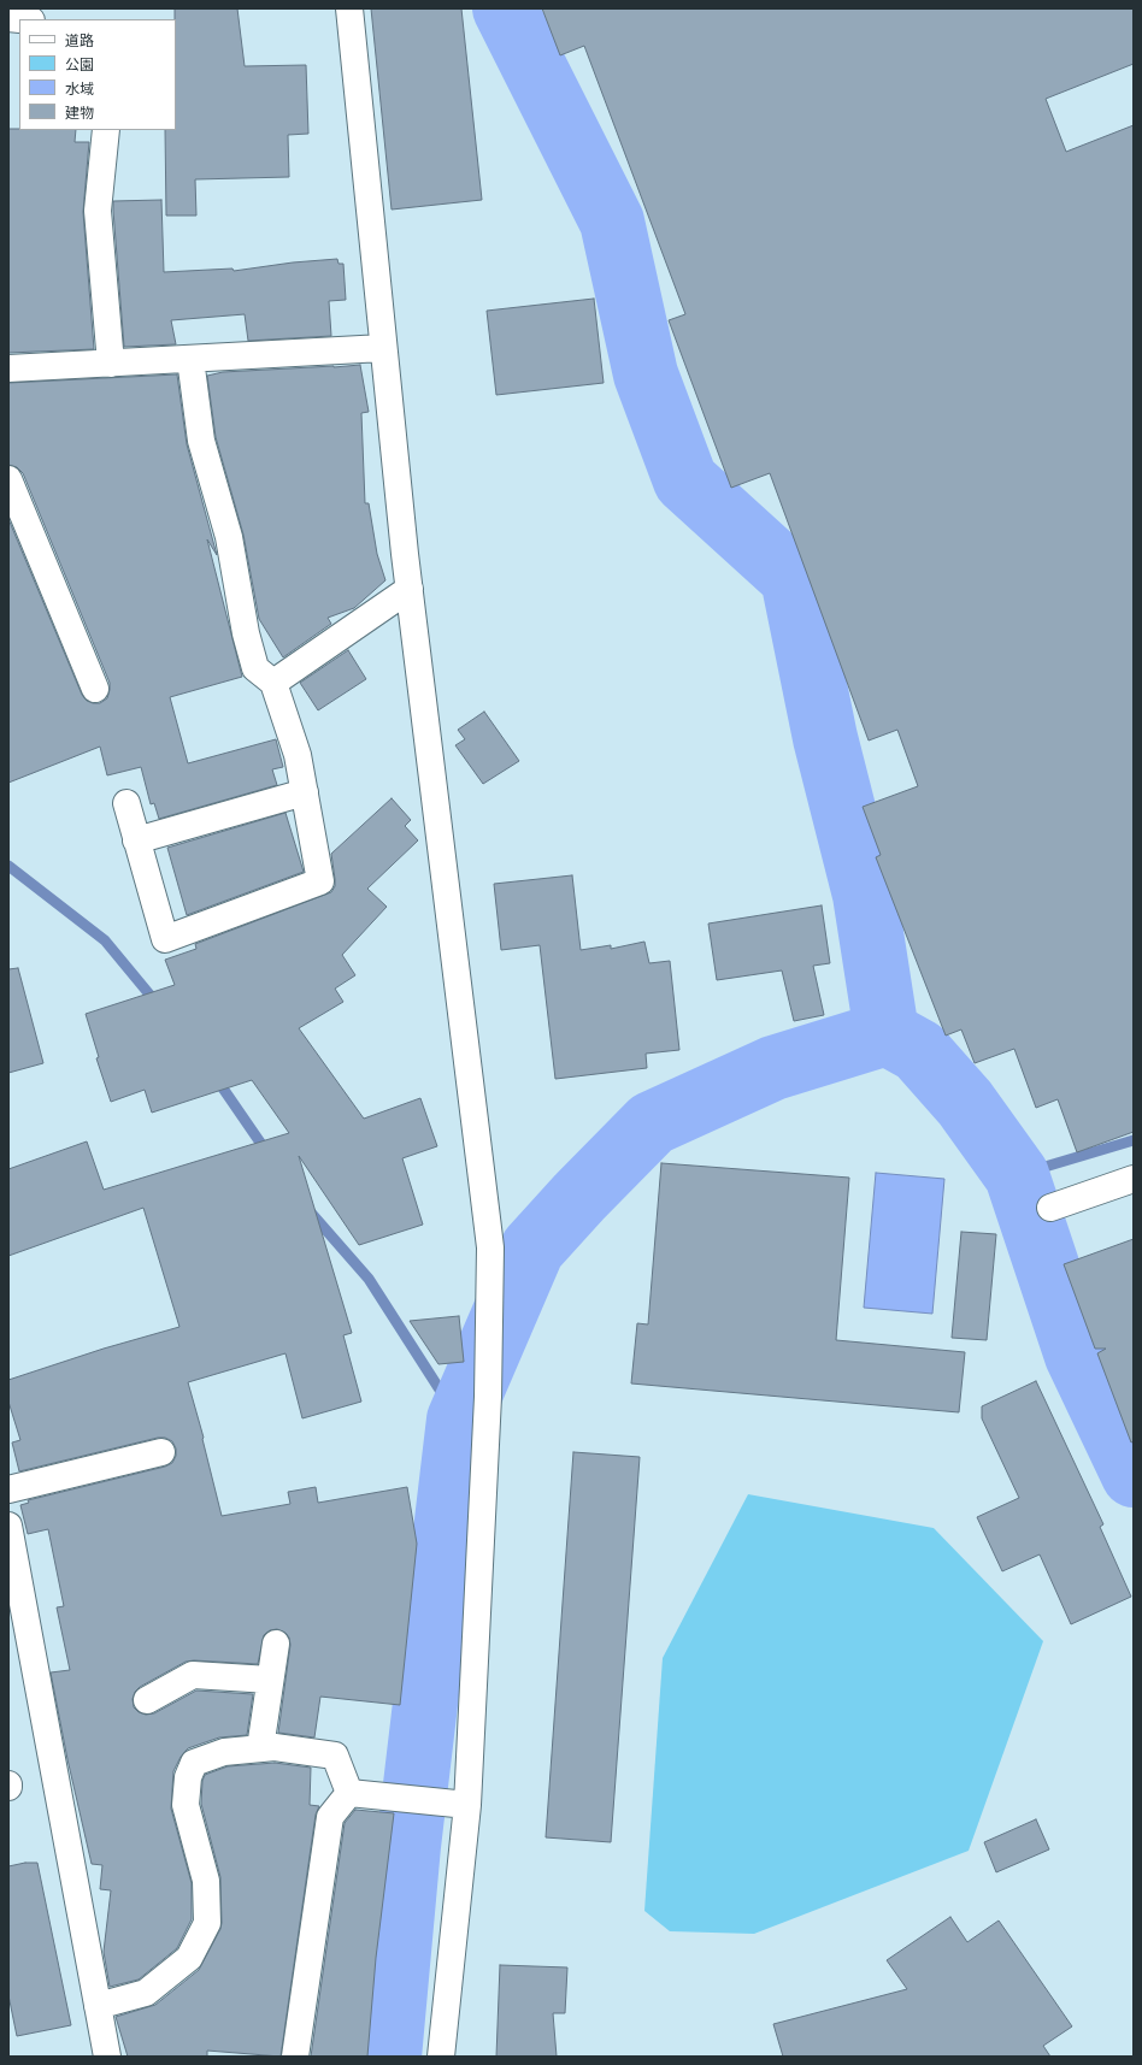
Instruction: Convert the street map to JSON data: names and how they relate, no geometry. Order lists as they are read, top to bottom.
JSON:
{
  "legend": [
    "道路",
    "公園",
    "水域",
    "建物"
  ]
}
